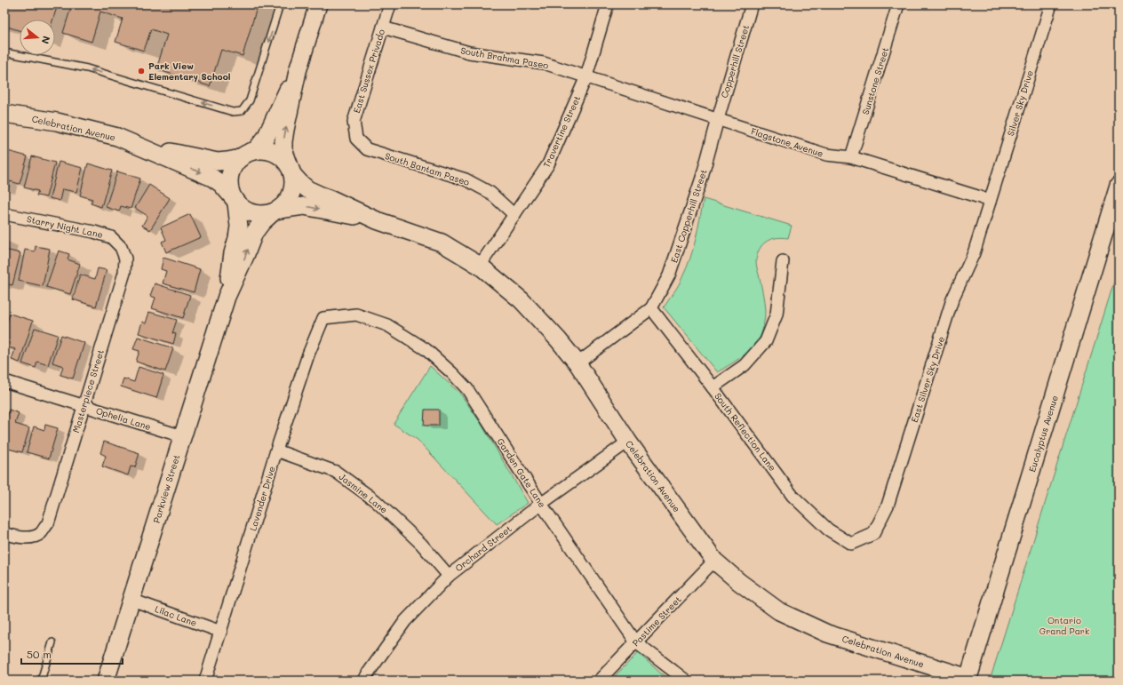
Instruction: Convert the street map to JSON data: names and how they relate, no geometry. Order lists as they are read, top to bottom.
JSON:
{
  "streets": {
    "street": [
      "South Brahma Paseo",
      "Copperhill Street",
      "East Sussex Privado",
      "Sunstone Street",
      "Silver Sky Drive",
      "Celebration Avenue",
      "Travertine Street",
      "Flagstone Avenue",
      "South Bantam Paseo",
      "East Copperhill Street",
      "Starry Night Lane",
      "East Silver Sky Drive",
      "Masterpiece Street",
      "Ophelia Lane",
      "South Reflection Lane",
      "Eucalyptus Avenue",
      "Garden Gate Lane",
      "Parkview Street",
      "Jasmine Lane",
      "Lavender Drive",
      "Orchard Street",
      "Lilac Lane",
      "Pastime Street"
    ]
  },
  "crossings": [
    ["South Brahma Paseo", "East Sussex Privado"],
    ["South Brahma Paseo", "Travertine Street"],
    ["South Brahma Paseo", "Flagstone Avenue"],
    ["Copperhill Street", "Flagstone Avenue"],
    ["Copperhill Street", "East Copperhill Street"],
    ["East Sussex Privado", "South Bantam Paseo"],
    ["Sunstone Street", "Flagstone Avenue"],
    ["Silver Sky Drive", "Flagstone Avenue"],
    ["Silver Sky Drive", "East Silver Sky Drive"],
    ["Celebration Avenue", "Travertine Street"],
    ["Celebration Avenue", "Eucalyptus Avenue"],
    ["Celebration Avenue", "Parkview Street"],
    ["Celebration Avenue", "Orchard Street"],
    ["Celebration Avenue", "Pastime Street"],
    ["Travertine Street", "Flagstone Avenue"],
    ["Travertine Street", "South Bantam Paseo"],
    ["Flagstone Avenue", "East Copperhill Street"],
    ["Flagstone Avenue", "East Silver Sky Drive"],
    ["East Copperhill Street", "South Reflection Lane"],
    ["Starry Night Lane", "Masterpiece Street"],
    ["East Silver Sky Drive", "South Reflection Lane"],
    ["Masterpiece Street", "Ophelia Lane"],
    ["Ophelia Lane", "Parkview Street"],
    ["Garden Gate Lane", "Lavender Drive"],
    ["Garden Gate Lane", "Orchard Street"],
    ["Garden Gate Lane", "Pastime Street"],
    ["Parkview Street", "Lilac Lane"],
    ["Jasmine Lane", "Lavender Drive"],
    ["Jasmine Lane", "Orchard Street"],
    ["Lavender Drive", "Lilac Lane"]
  ],
  "parks": ["Ontario Grand Park"],
  "places": ["Park View Elementary School"],
  "scale_bar": "50 m",
  "north": "right"
}
